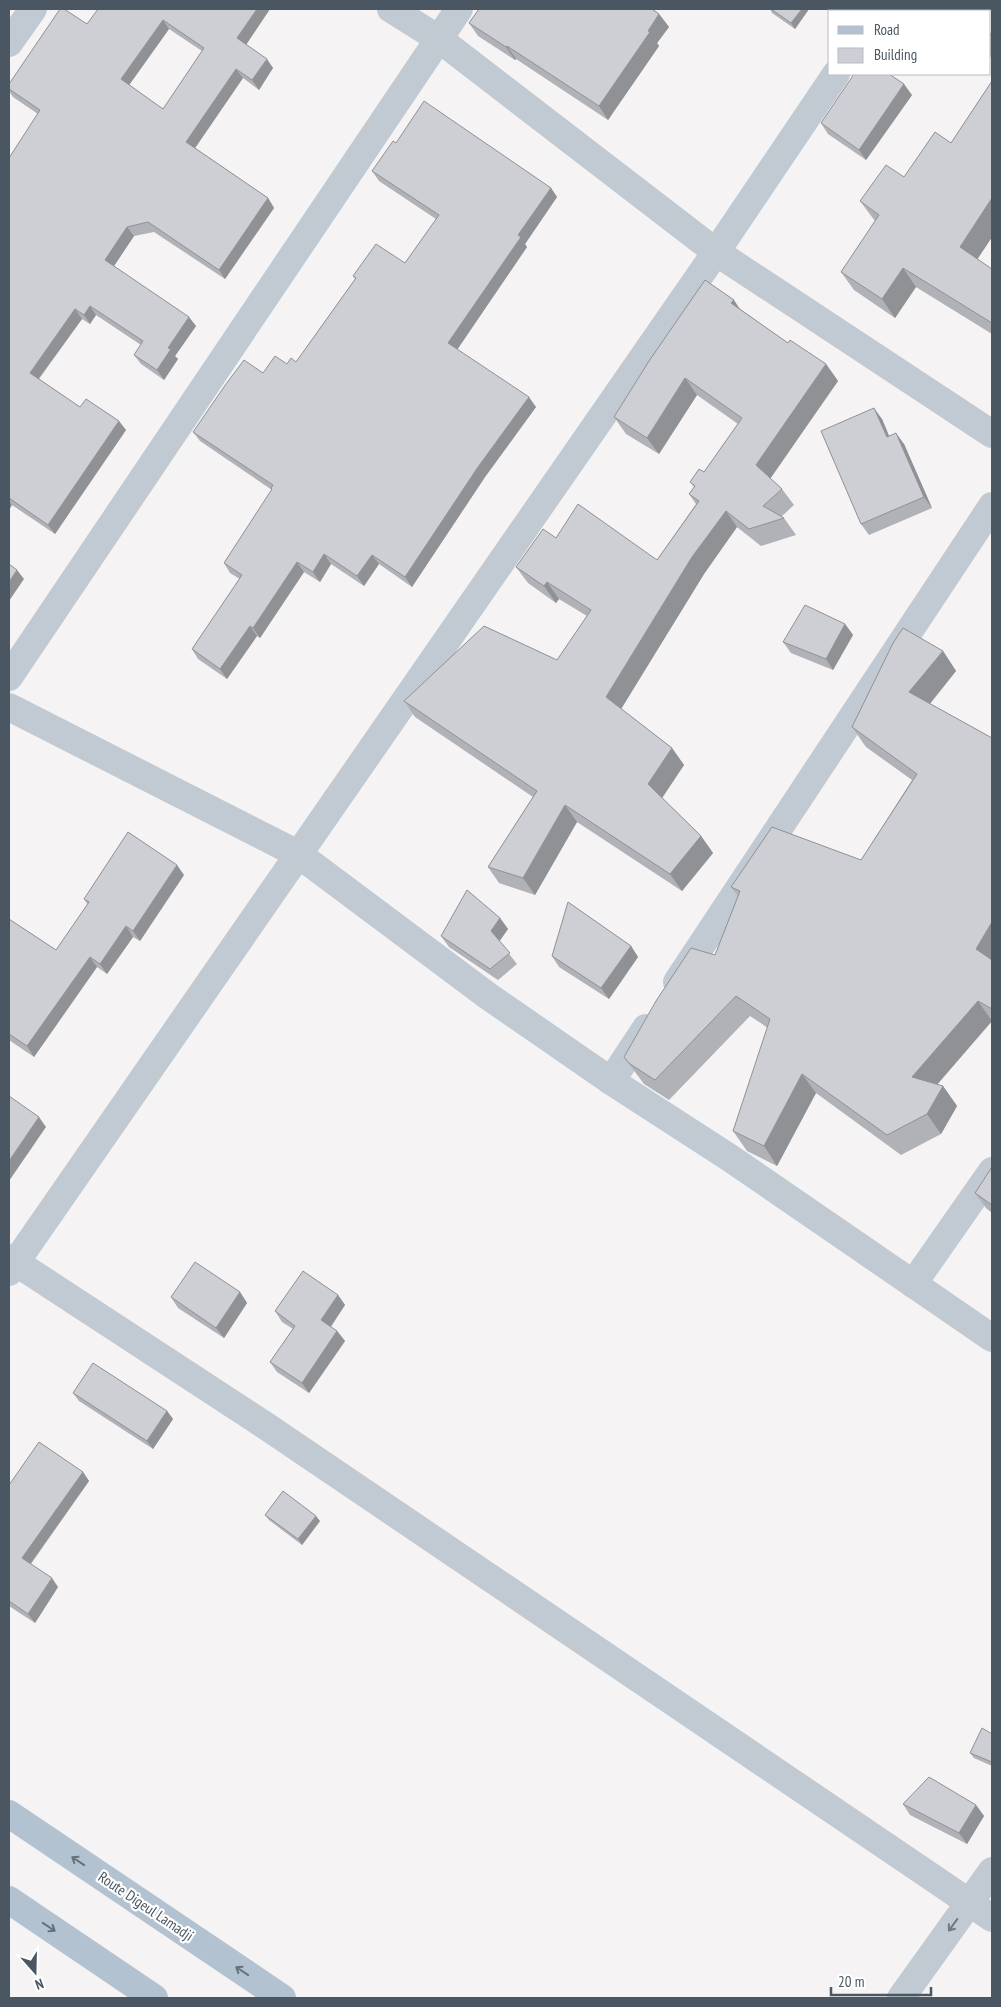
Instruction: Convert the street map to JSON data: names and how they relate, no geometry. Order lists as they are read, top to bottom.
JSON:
{
  "streets": {
    "main road": ["Route Digeul Lamadji"]
  },
  "legend": ["Road", "Building"],
  "scale_bar": "20 m",
  "north": "bottom"
}
